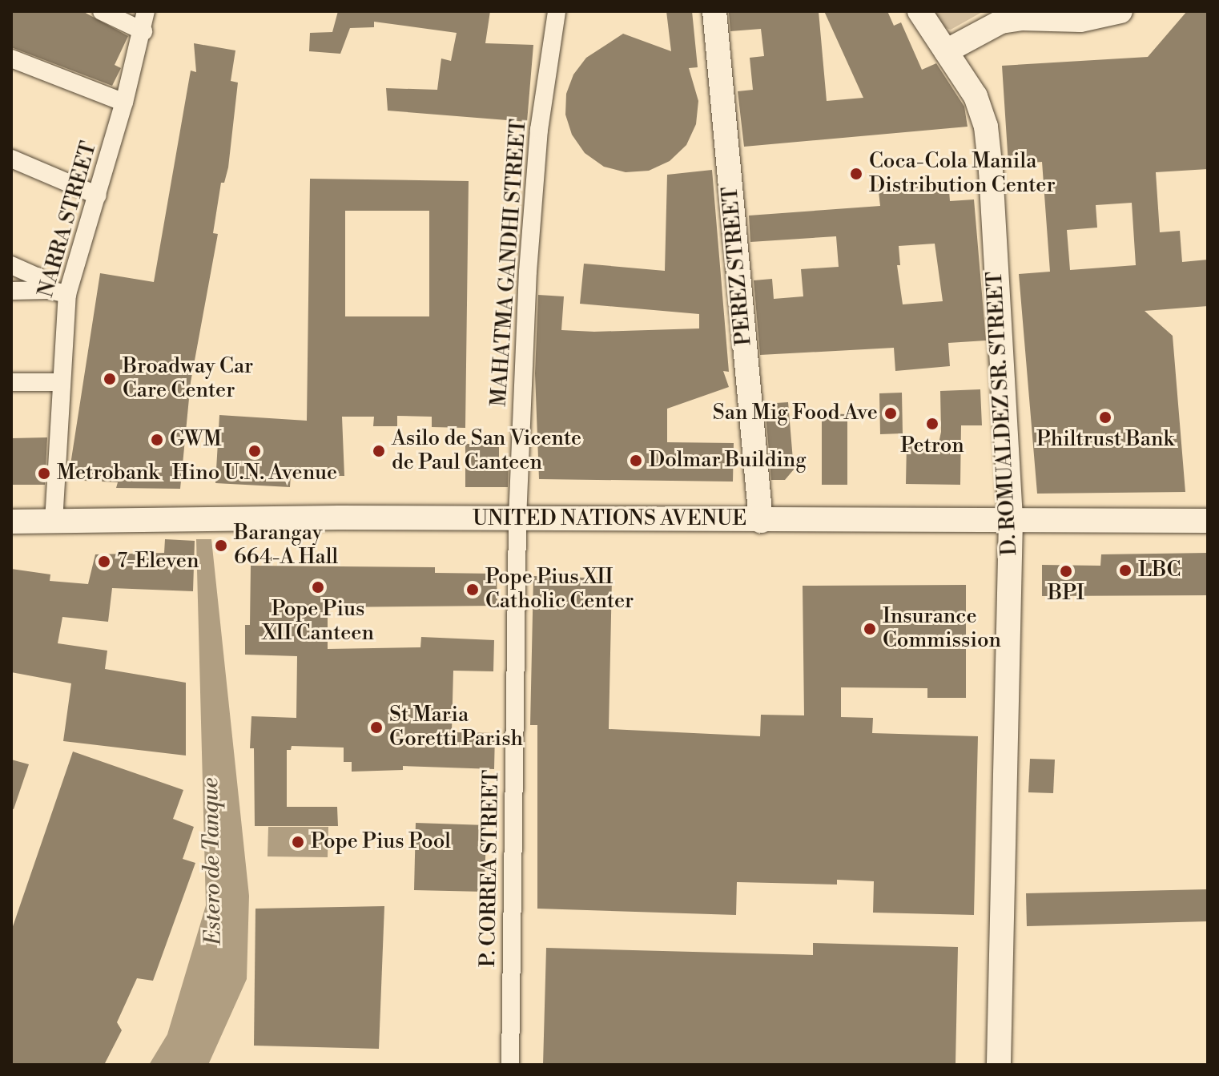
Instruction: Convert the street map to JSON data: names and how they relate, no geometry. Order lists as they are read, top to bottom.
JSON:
{
  "streets": {
    "main road": ["PEREZ STREET", "D. ROMUALDEZ SR. STREET", "UNITED NATIONS AVENUE"],
    "street": ["NARRA STREET", "MAHATMA GANDHI STREET", "P. CORREA STREET"]
  },
  "crossings": [
    ["NARRA STREET", "UNITED NATIONS AVENUE"],
    ["MAHATMA GANDHI STREET", "UNITED NATIONS AVENUE"],
    ["MAHATMA GANDHI STREET", "P. CORREA STREET"],
    ["PEREZ STREET", "UNITED NATIONS AVENUE"],
    ["D. ROMUALDEZ SR. STREET", "UNITED NATIONS AVENUE"],
    ["UNITED NATIONS AVENUE", "P. CORREA STREET"]
  ],
  "water": ["Estero de Tanque"],
  "places": [
    "Coca-Cola Manila Distribution Center",
    "Broadway Car Care Center",
    "San Mig Food Ave",
    "Philtrust Bank",
    "Petron",
    "GWM",
    "Hino U.N. Avenue",
    "Asilo de San Vicente de Paul Canteen",
    "Dolmar Building",
    "Metrobank",
    "Barangay 664-A Hall",
    "7-Eleven",
    "LBC",
    "BPI",
    "Pope Pius XII Canteen",
    "Pope Pius XII Catholic Center",
    "Insurance Commission",
    "St Maria Goretti Parish",
    "Pope Pius Pool"
  ]
}
